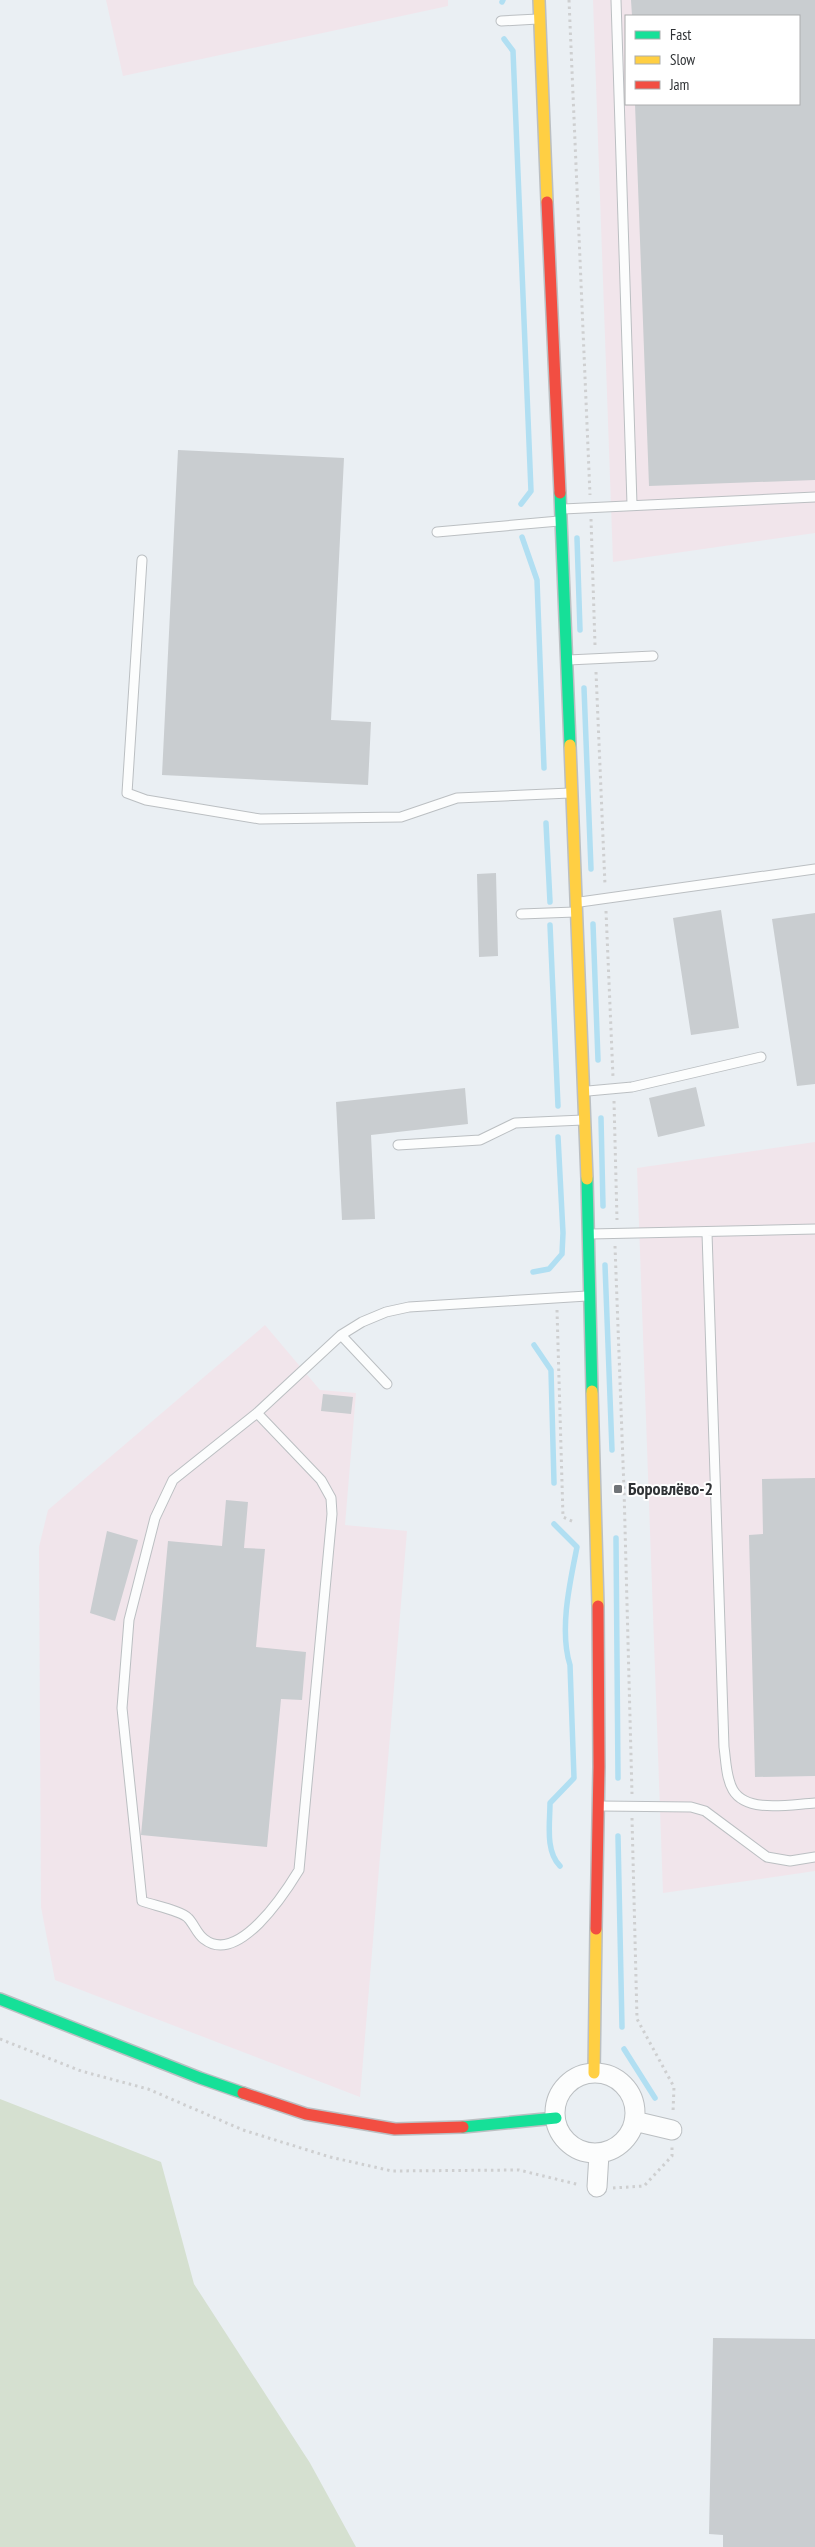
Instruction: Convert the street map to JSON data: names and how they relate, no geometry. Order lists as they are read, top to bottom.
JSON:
{
  "places": {
    "transit": ["Боровлёво-2"]
  },
  "legend": ["Fast", "Slow", "Jam"]
}
